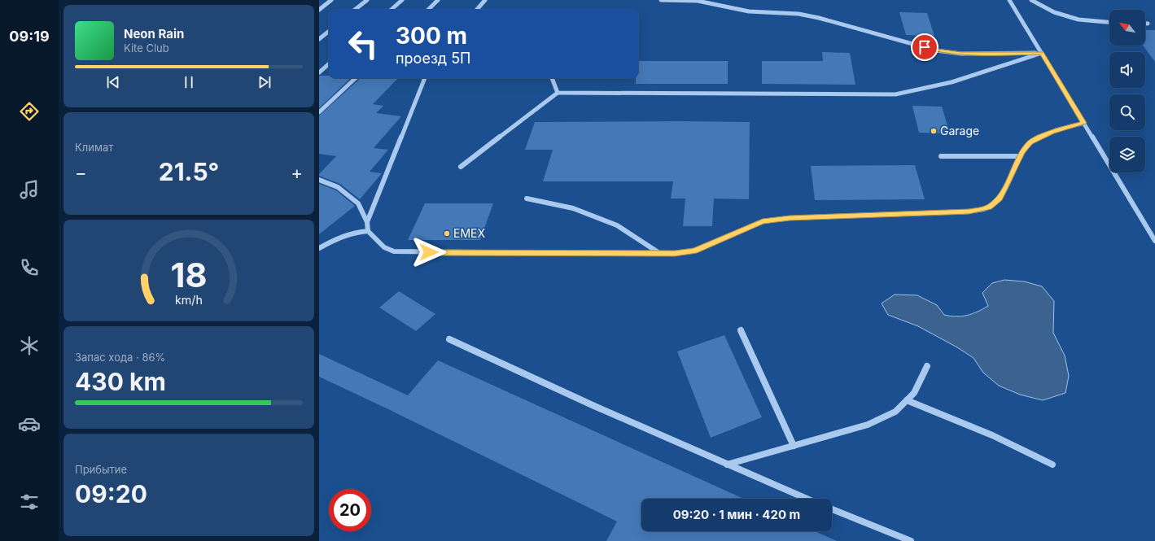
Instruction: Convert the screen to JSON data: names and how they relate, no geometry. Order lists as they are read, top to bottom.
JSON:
{
  "places": ["Garage", "EMEX"],
  "north": "top left",
  "page": {
    "tabs": "09:19",
    "turn": ["300 m", "проезд 5П"],
    "song": ["Neon Rain", "Kite Club"],
    "tile": [
      "Климат",
      ["Запас хода · 86%", "430 km"],
      ["Прибытие", "09:20"]
    ],
    "heat": ["−", "21.5°", "+"],
    "limit": "20",
    "trip": "09:20 · 1 мин · 420 m",
    "gauge": ["18", "km/h"]
  }
}
